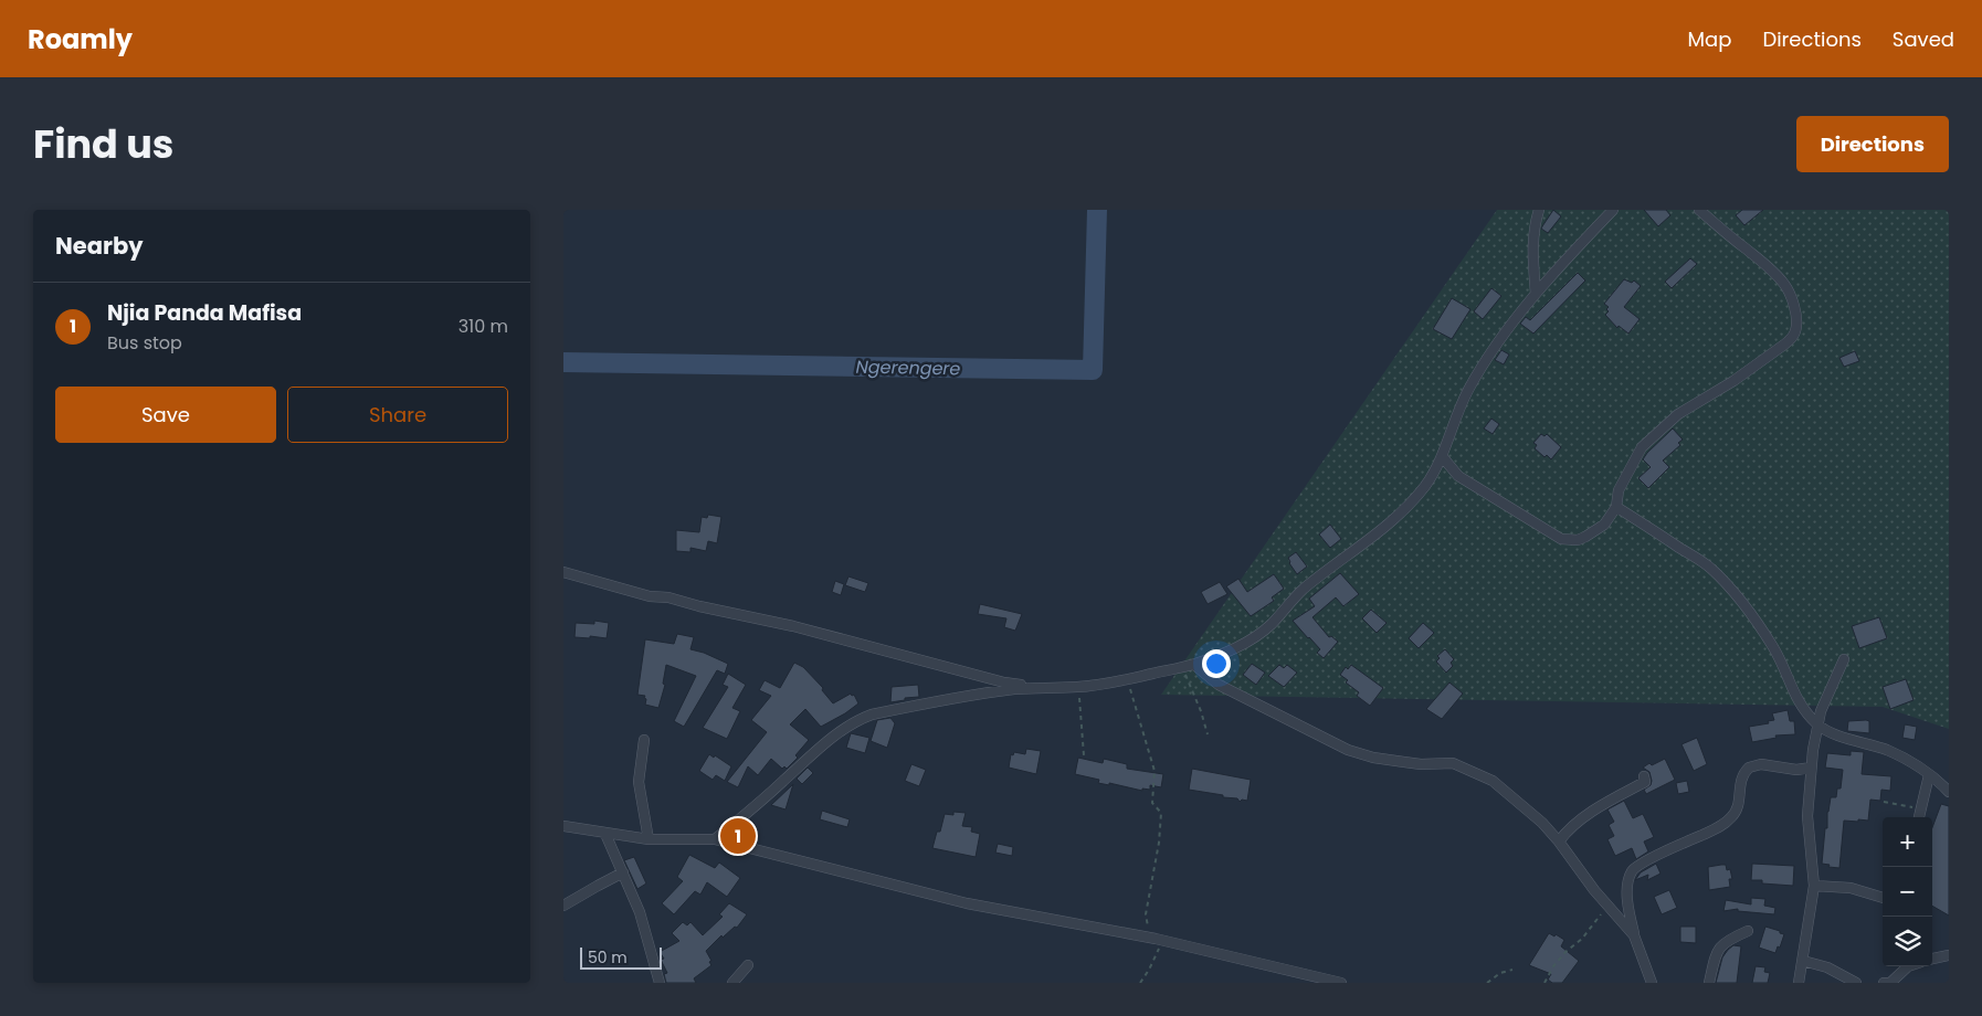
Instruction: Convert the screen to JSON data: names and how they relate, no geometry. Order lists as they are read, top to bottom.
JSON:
{
  "water": ["Ngerengere"],
  "scale_bar": "50 m",
  "page": {
    "header": "Roamly",
    "nav": ["Map", "Directions", "Saved"],
    "title": "Find us",
    "buttons": [
      "Directions",
      ["Save", "Share"]
    ],
    "heading": "Nearby",
    "list": [
      {
        "mark": "1",
        "name": "Njia Panda Mafisa",
        "note": "Bus stop",
        "value": "310 m"
      }
    ],
    "pins": "1",
    "map_buttons": ["+", "−"],
    "scale": "50 m"
  }
}
